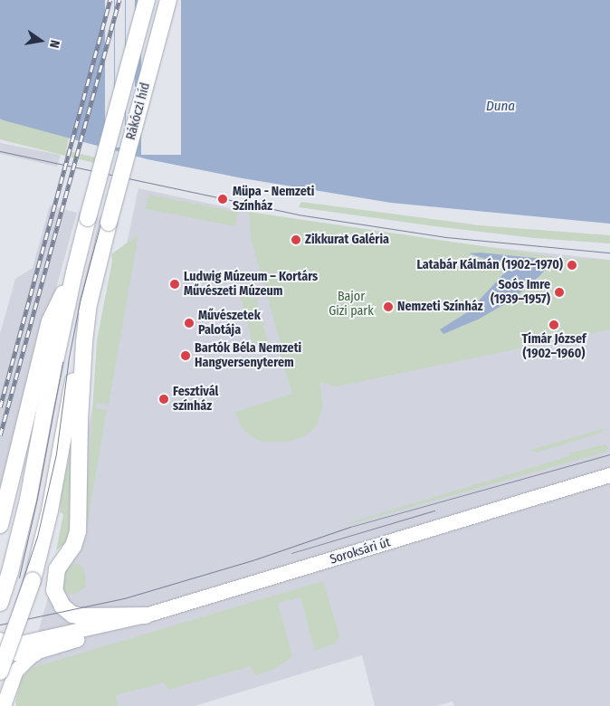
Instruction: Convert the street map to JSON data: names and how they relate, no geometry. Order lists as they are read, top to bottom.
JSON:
{
  "streets": {
    "main road": ["Rákóczi híd", "Soroksári út"]
  },
  "water": ["Duna"],
  "parks": ["Bajor Gizi park"],
  "places": [
    "Müpa - Nemzeti Színház",
    "Zikkurat Galéria",
    "Latabár Kálmán (1902–1970)",
    "Ludwig Múzeum – Kortárs Művészeti Múzeum",
    "Soós Imre (1939–1957)",
    "Nemzeti Színház",
    "Művészetek Palotája",
    "Tímár József (1902–1960)",
    "Bartók Béla Nemzeti Hangversenyterem",
    "Fesztivál színház"
  ],
  "north": "right"
}
